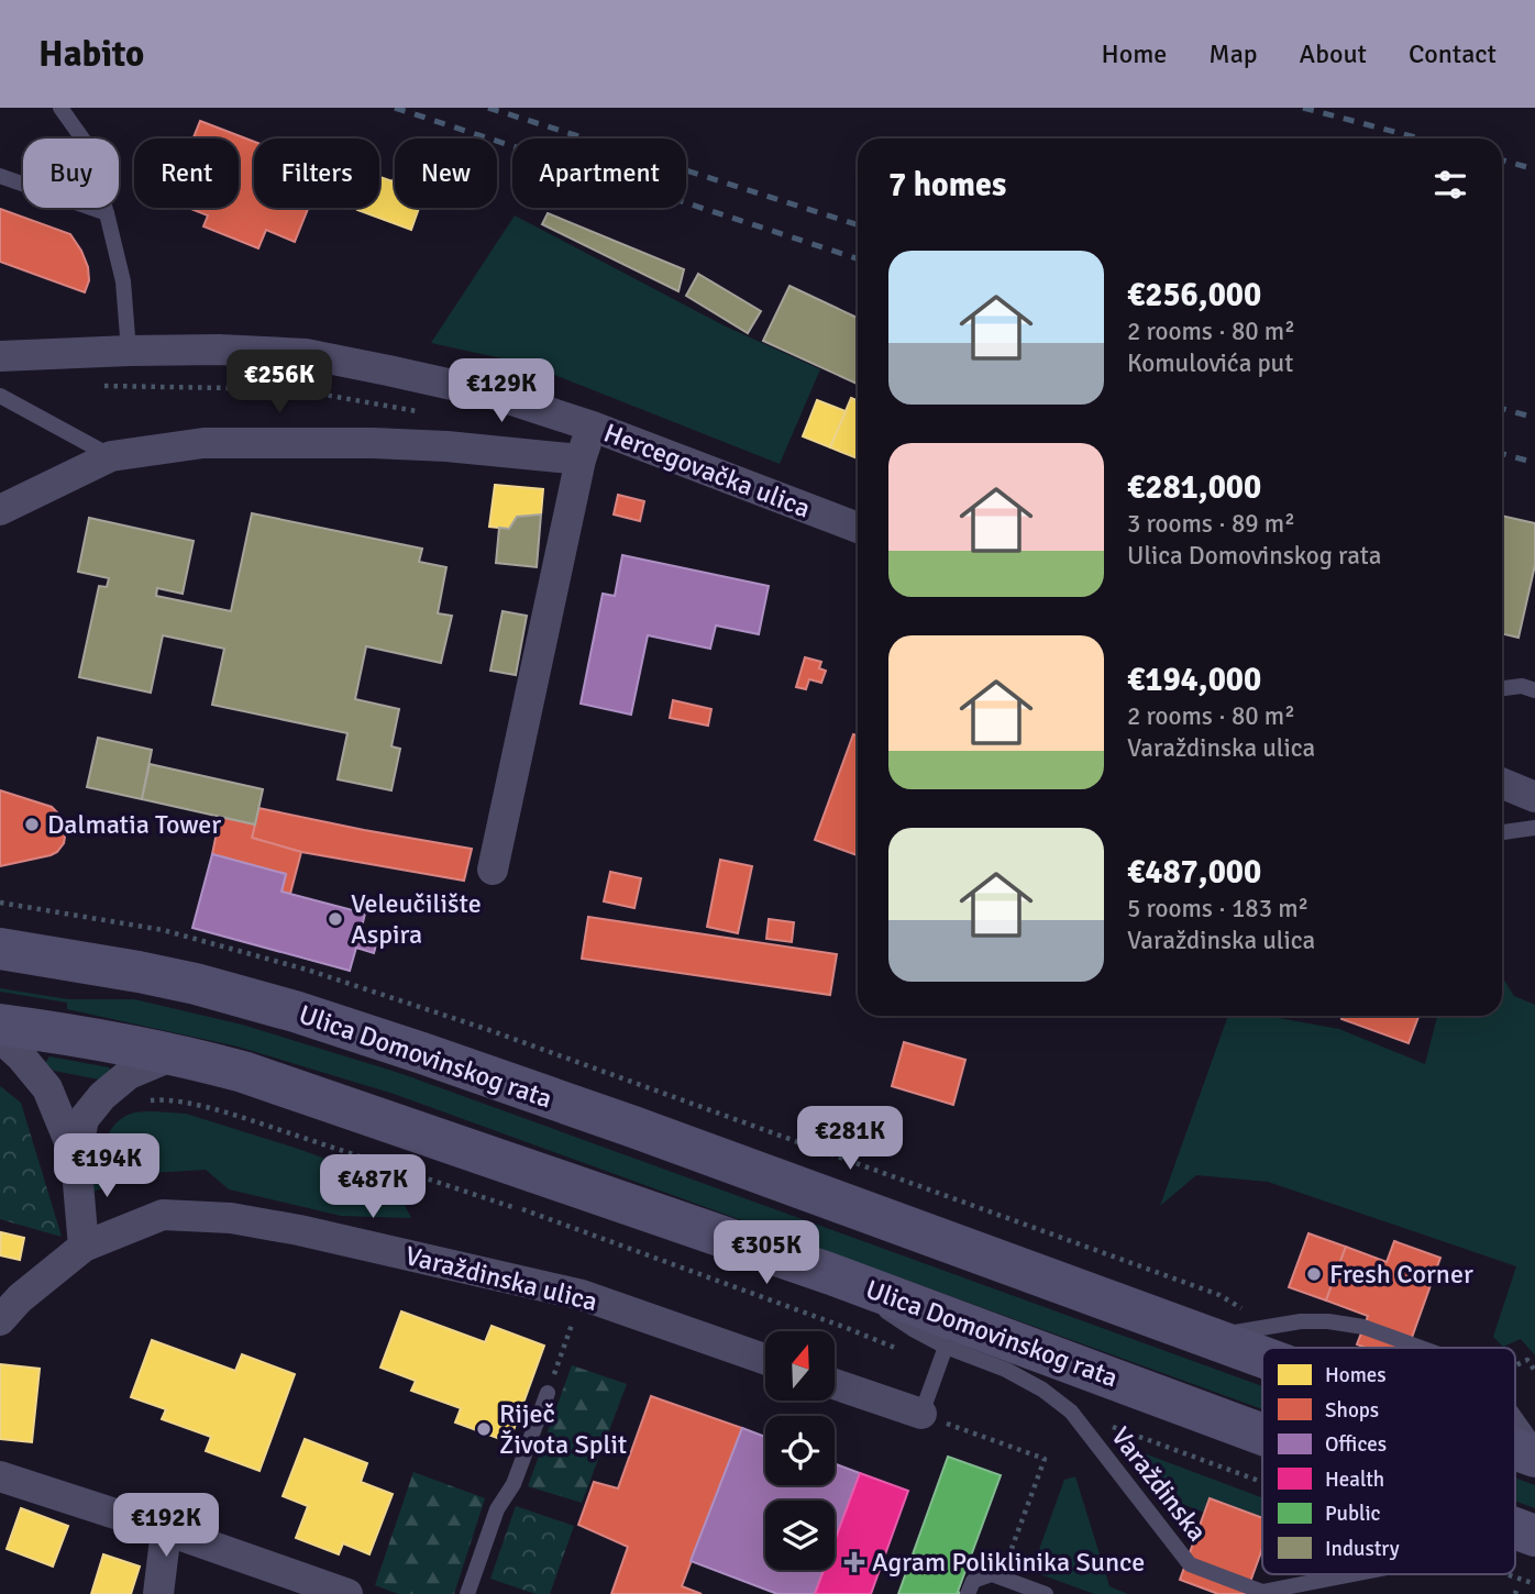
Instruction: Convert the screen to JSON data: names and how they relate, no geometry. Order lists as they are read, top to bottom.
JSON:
{
  "streets": {
    "main road": ["Ulica Domovinskog rata"],
    "street": ["Hercegovačka ulica", "Varaždinska ulica"],
    "lane": ["Varaždinska"]
  },
  "crossings": [
    ["Ulica Domovinskog rata", "Varaždinska"]
  ],
  "places": {
    "other": [
      "Dalmatia Tower",
      "Veleučilište Aspira",
      "Fresh Corner",
      "Riječ Života Split"
    ],
    "health": ["Agram Poliklinika Sunce"]
  },
  "legend": [
    "Homes",
    "Shops",
    "Offices",
    "Health",
    "Public",
    "Industry"
  ],
  "north": "top",
  "page": {
    "header": "Habito",
    "nav": [
      "Home",
      "Map",
      "About",
      "Contact"
    ],
    "chip": [
      "Buy",
      "Rent",
      "Filters",
      "New",
      "Apartment"
    ],
    "heading": "7 homes",
    "list": [
      {
        "name": "€256,000",
        "note": "2 rooms · 80 m² · Komulovića put"
      },
      {
        "name": "€281,000",
        "note": "3 rooms · 89 m² · Ulica Domovinskog rata"
      },
      {
        "name": "€194,000",
        "note": "2 rooms · 80 m² · Varaždinska ulica"
      },
      {
        "name": "€487,000",
        "note": "5 rooms · 183 m² · Varaždinska ulica"
      }
    ],
    "price": [
      "€256K",
      "€129K",
      "€281K",
      "€194K",
      "€487K",
      "€305K",
      "€192K"
    ]
  }
}
